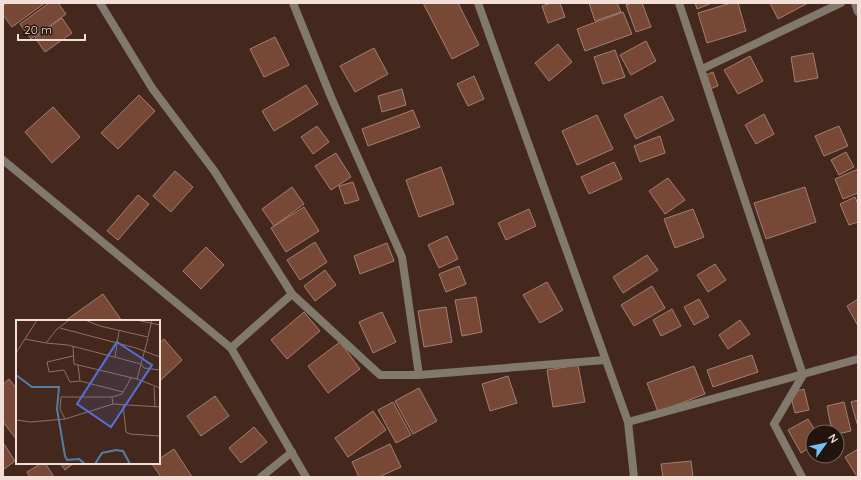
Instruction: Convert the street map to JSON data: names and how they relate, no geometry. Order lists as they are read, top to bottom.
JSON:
{
  "scale_bar": "20 m",
  "north": "top right"
}
